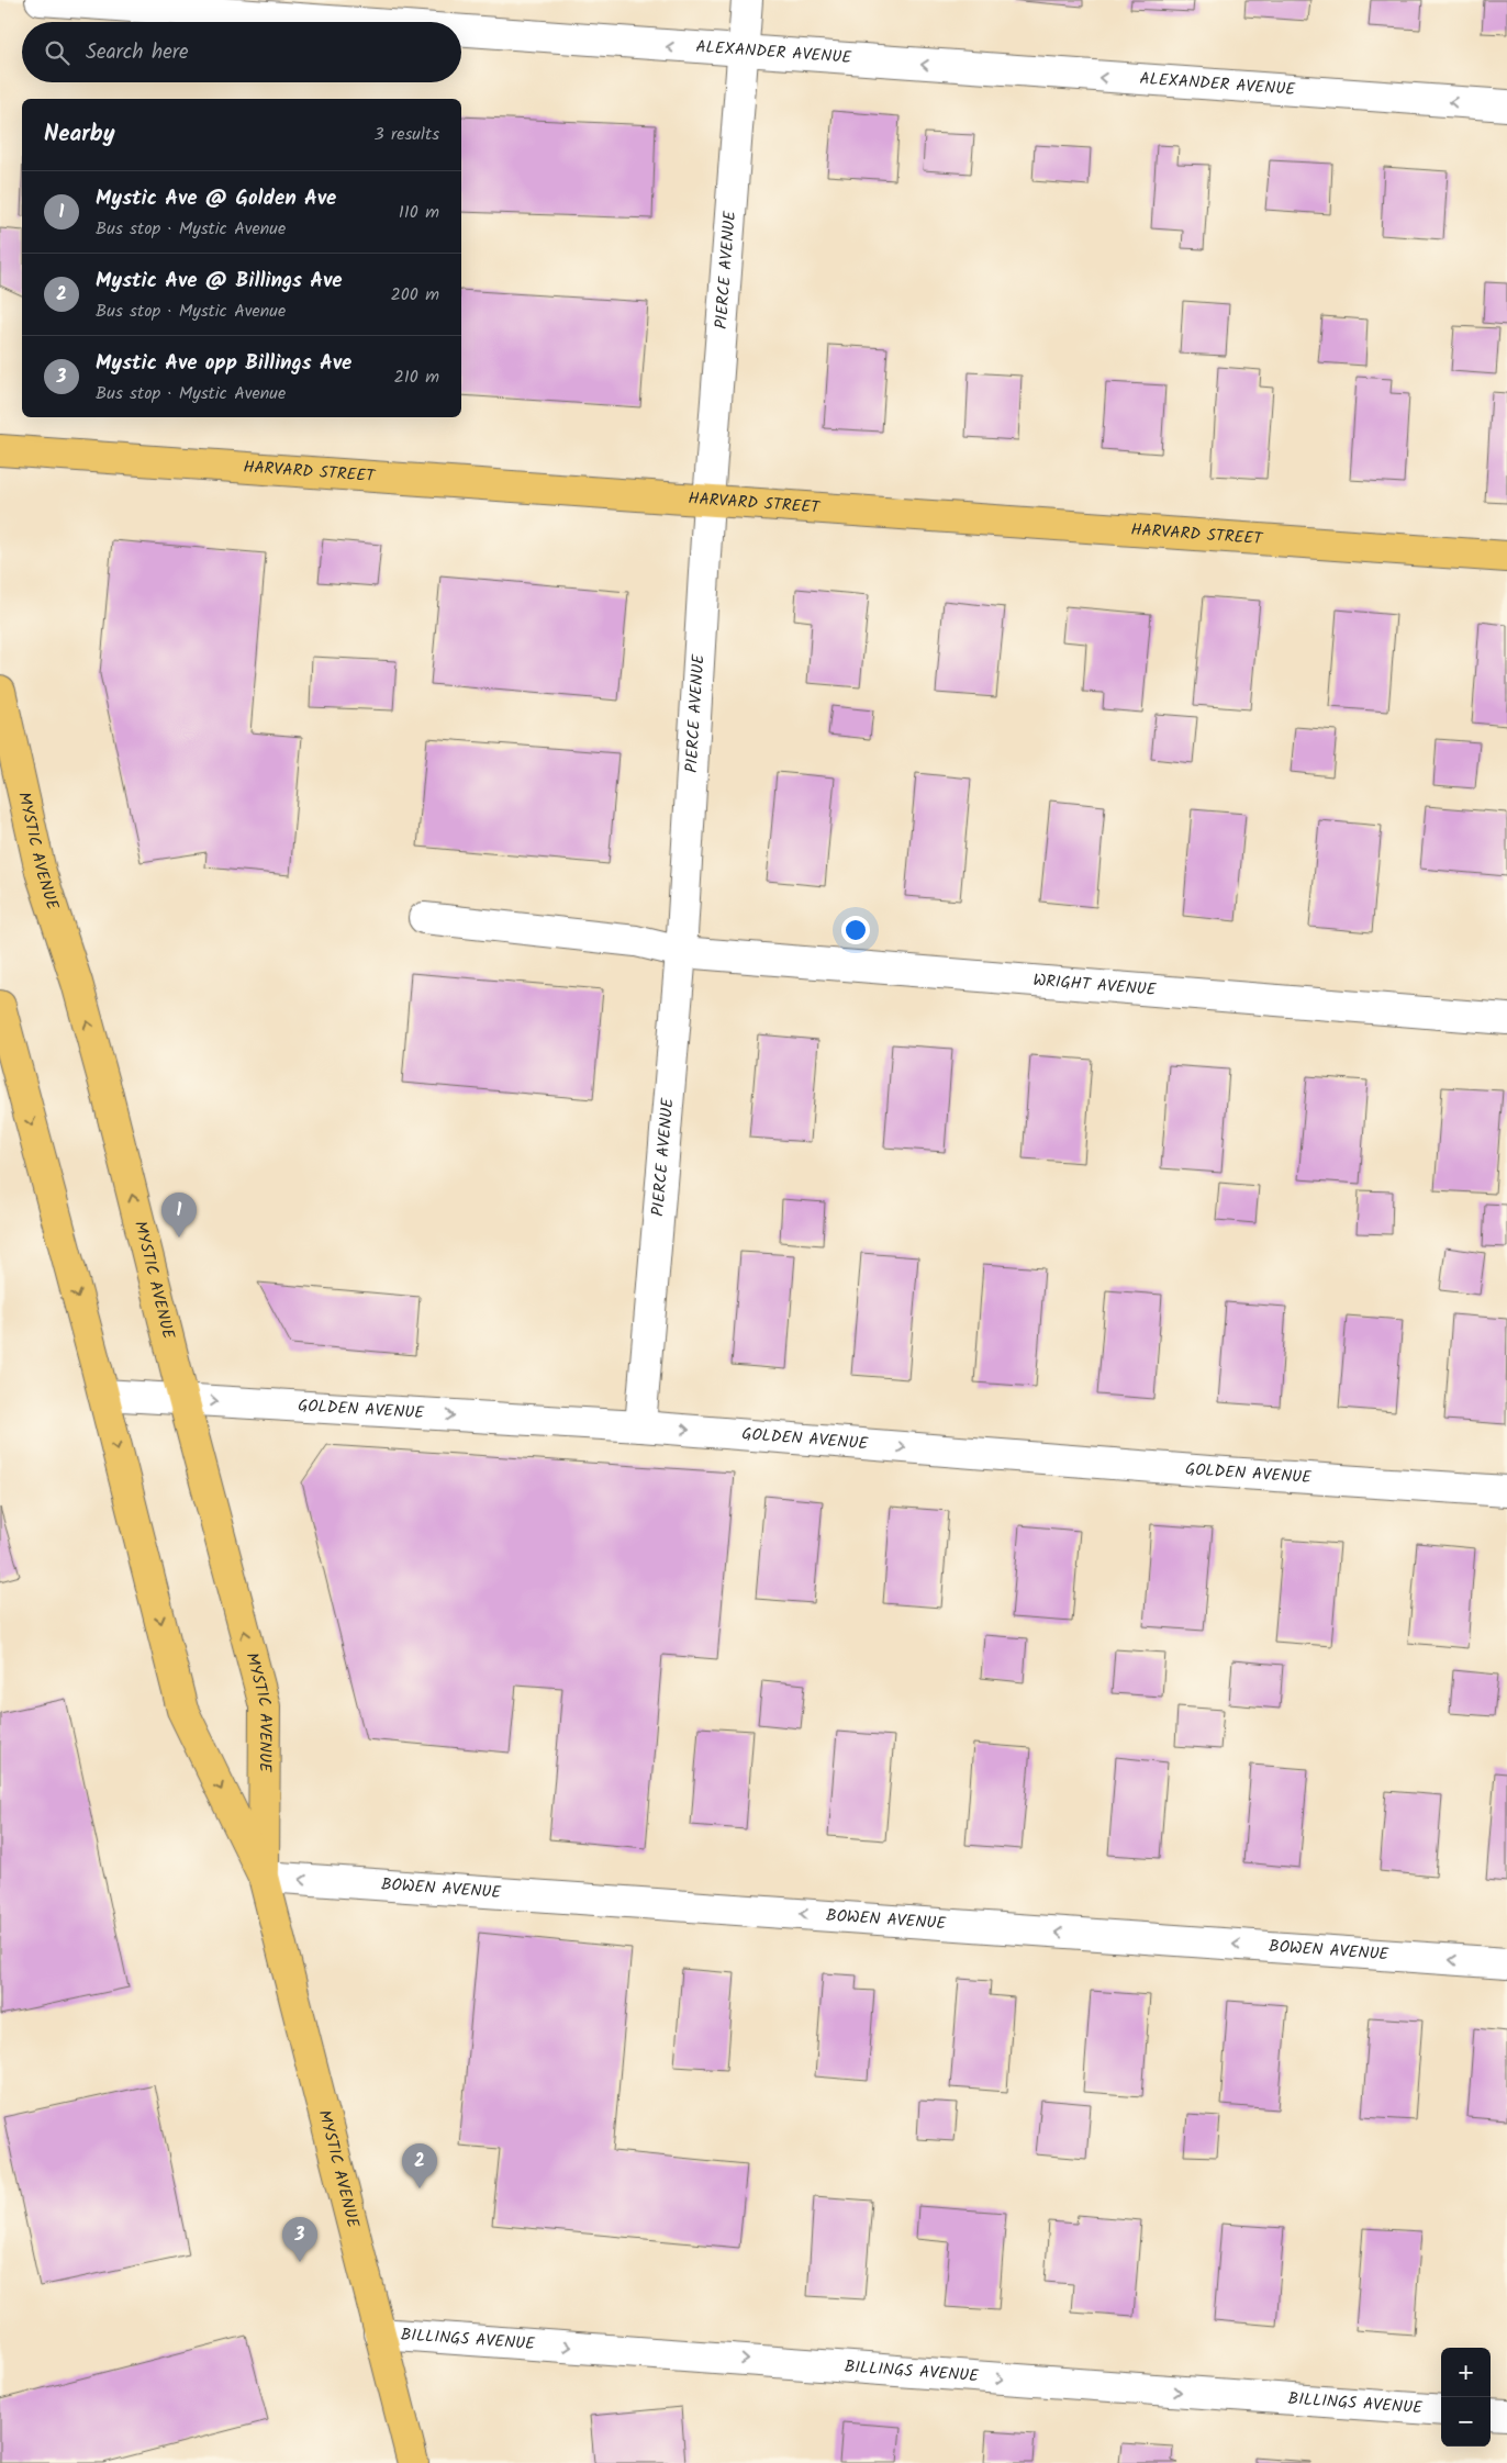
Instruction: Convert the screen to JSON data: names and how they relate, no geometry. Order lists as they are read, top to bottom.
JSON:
{
  "streets": {
    "main road": ["HARVARD STREET", "MYSTIC AVENUE"],
    "street": [
      "ALEXANDER AVENUE",
      "PIERCE AVENUE",
      "WRIGHT AVENUE",
      "GOLDEN AVENUE",
      "BOWEN AVENUE",
      "BILLINGS AVENUE"
    ]
  },
  "crossings": [
    ["ALEXANDER AVENUE", "PIERCE AVENUE"],
    ["PIERCE AVENUE", "HARVARD STREET"],
    ["PIERCE AVENUE", "WRIGHT AVENUE"],
    ["PIERCE AVENUE", "GOLDEN AVENUE"],
    ["MYSTIC AVENUE", "GOLDEN AVENUE"],
    ["MYSTIC AVENUE", "BOWEN AVENUE"],
    ["MYSTIC AVENUE", "BILLINGS AVENUE"]
  ],
  "one_way": [
    "ALEXANDER AVENUE",
    "GOLDEN AVENUE",
    "BOWEN AVENUE",
    "BILLINGS AVENUE"
  ],
  "page": {
    "search": "Search here",
    "heading": ["Nearby", "3 results"],
    "list": [
      {
        "mark": "1",
        "name": "Mystic Ave @ Golden Ave",
        "note": "Bus stop · Mystic Avenue",
        "value": "110 m"
      },
      {
        "mark": "2",
        "name": "Mystic Ave @ Billings Ave",
        "note": "Bus stop · Mystic Avenue",
        "value": "200 m"
      },
      {
        "mark": "3",
        "name": "Mystic Ave opp Billings Ave",
        "note": "Bus stop · Mystic Avenue",
        "value": "210 m"
      }
    ],
    "pins": ["1", "2", "3"],
    "map_buttons": ["+", "−"]
  }
}
